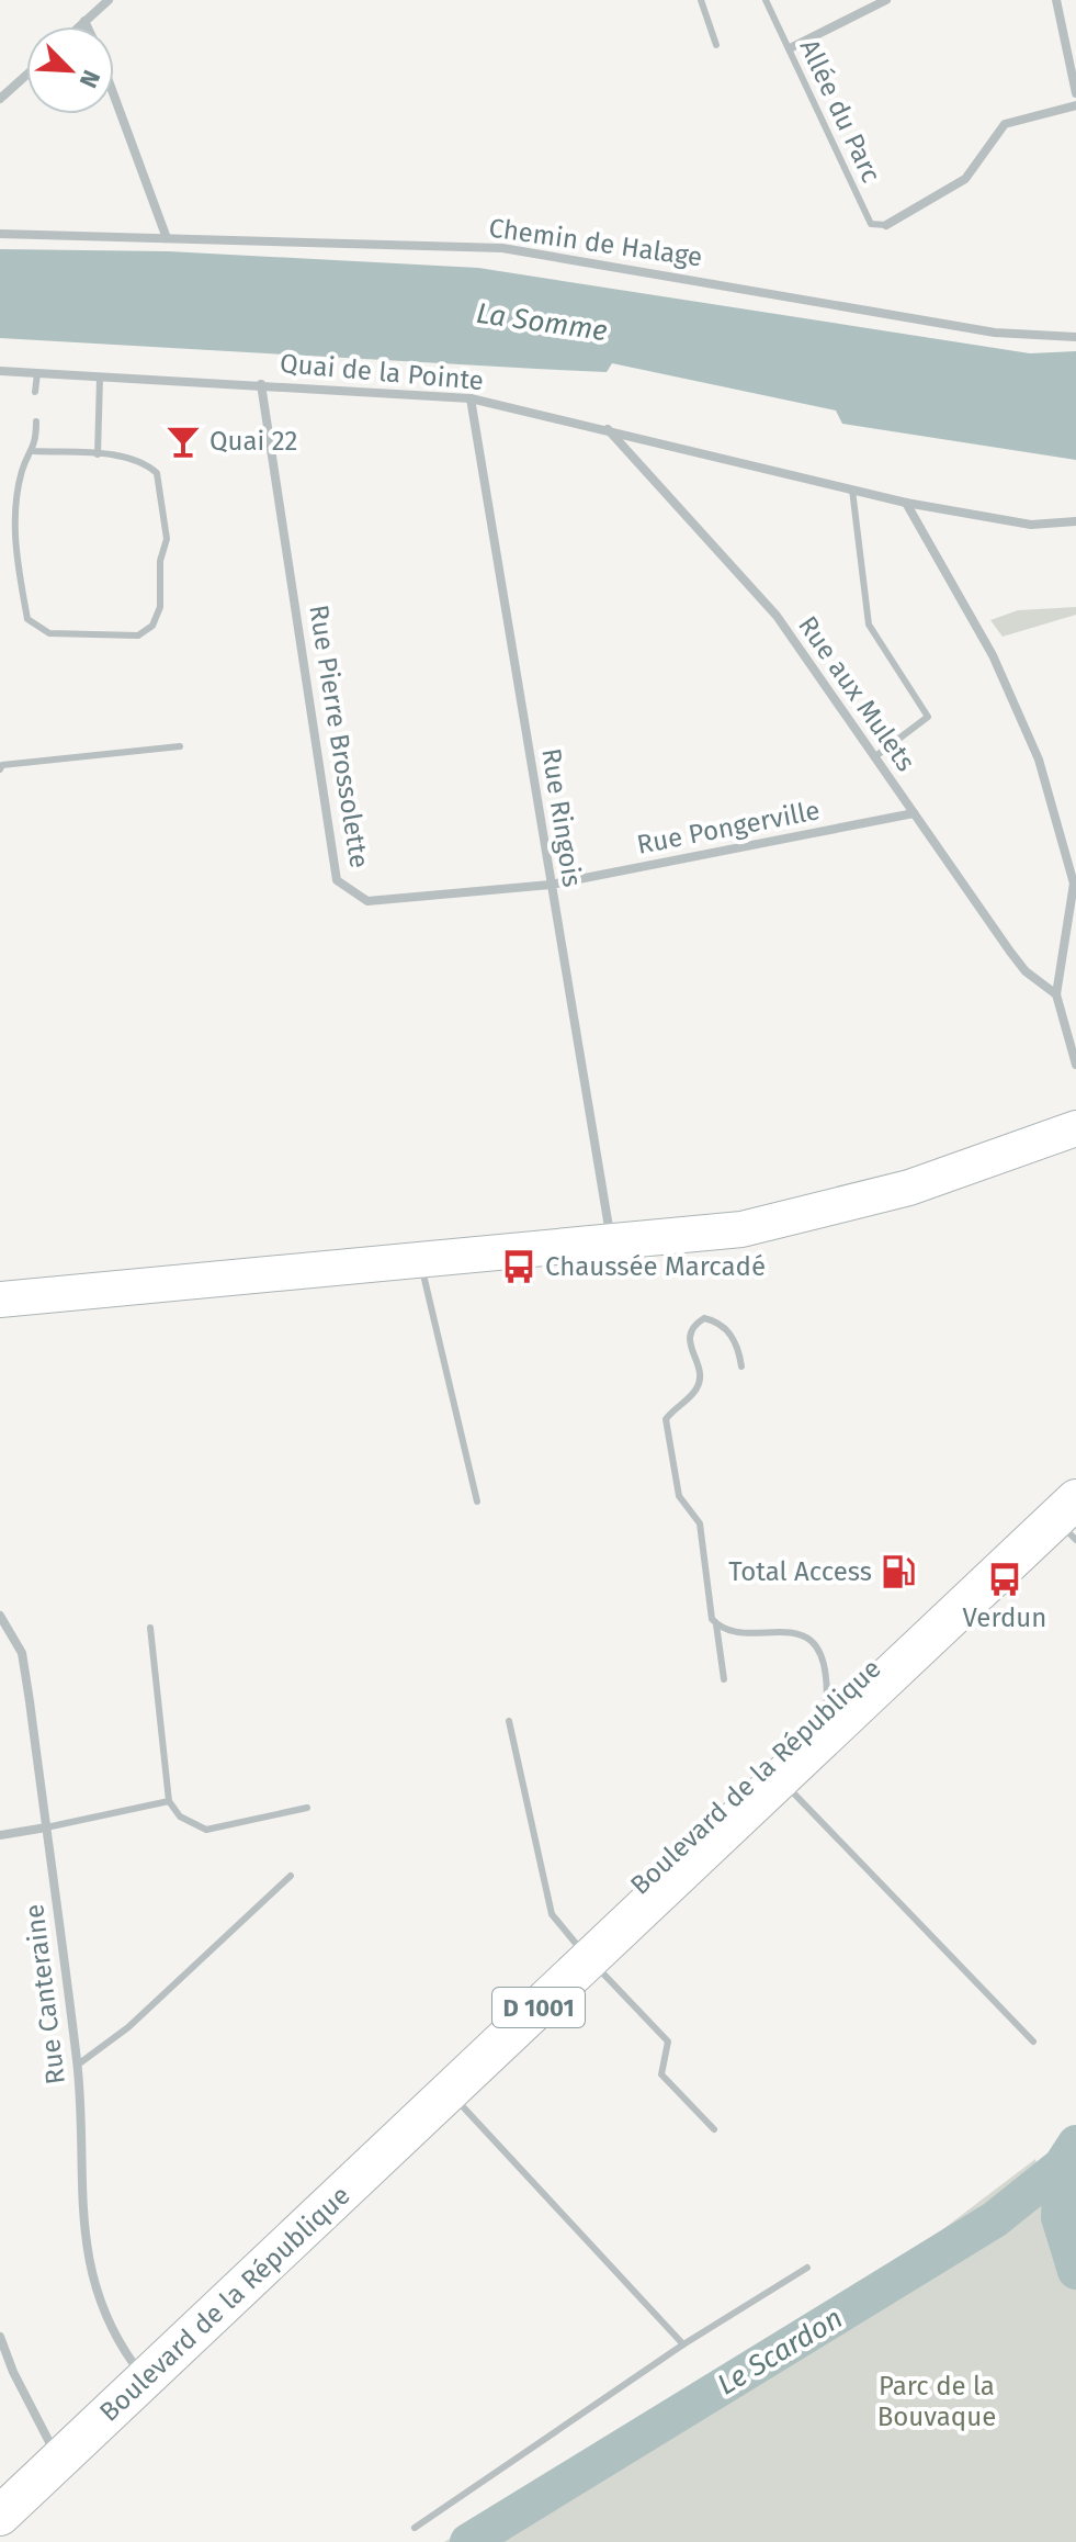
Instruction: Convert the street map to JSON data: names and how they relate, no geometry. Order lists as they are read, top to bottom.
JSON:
{
  "streets": {
    "main road": ["Boulevard de la République", "D 1001"],
    "street": [
      "Chemin de Halage",
      "Quai de la Pointe",
      "Rue aux Mulets",
      "Rue Pierre Brossolette",
      "Rue Ringois",
      "Rue Pongerville",
      "Rue Canteraine"
    ],
    "lane": ["Allée du Parc"]
  },
  "crossings": [
    ["Quai de la Pointe", "Rue aux Mulets"],
    ["Quai de la Pointe", "Rue Pierre Brossolette"],
    ["Quai de la Pointe", "Rue Ringois"],
    ["Rue aux Mulets", "Rue Pongerville"],
    ["Rue Pierre Brossolette", "Rue Ringois"],
    ["Rue Pierre Brossolette", "Rue Pongerville"],
    ["Rue Ringois", "Rue Pongerville"],
    ["Boulevard de la République", "Rue Canteraine"]
  ],
  "water": ["La Somme", "Le Scardon"],
  "parks": ["Parc de la Bouvaque"],
  "places": {
    "bar": ["Quai 22"],
    "bus stop": ["Chaussée Marcadé", "Verdun"],
    "fuel station": ["Total Access"]
  },
  "north": "bottom right"
}
